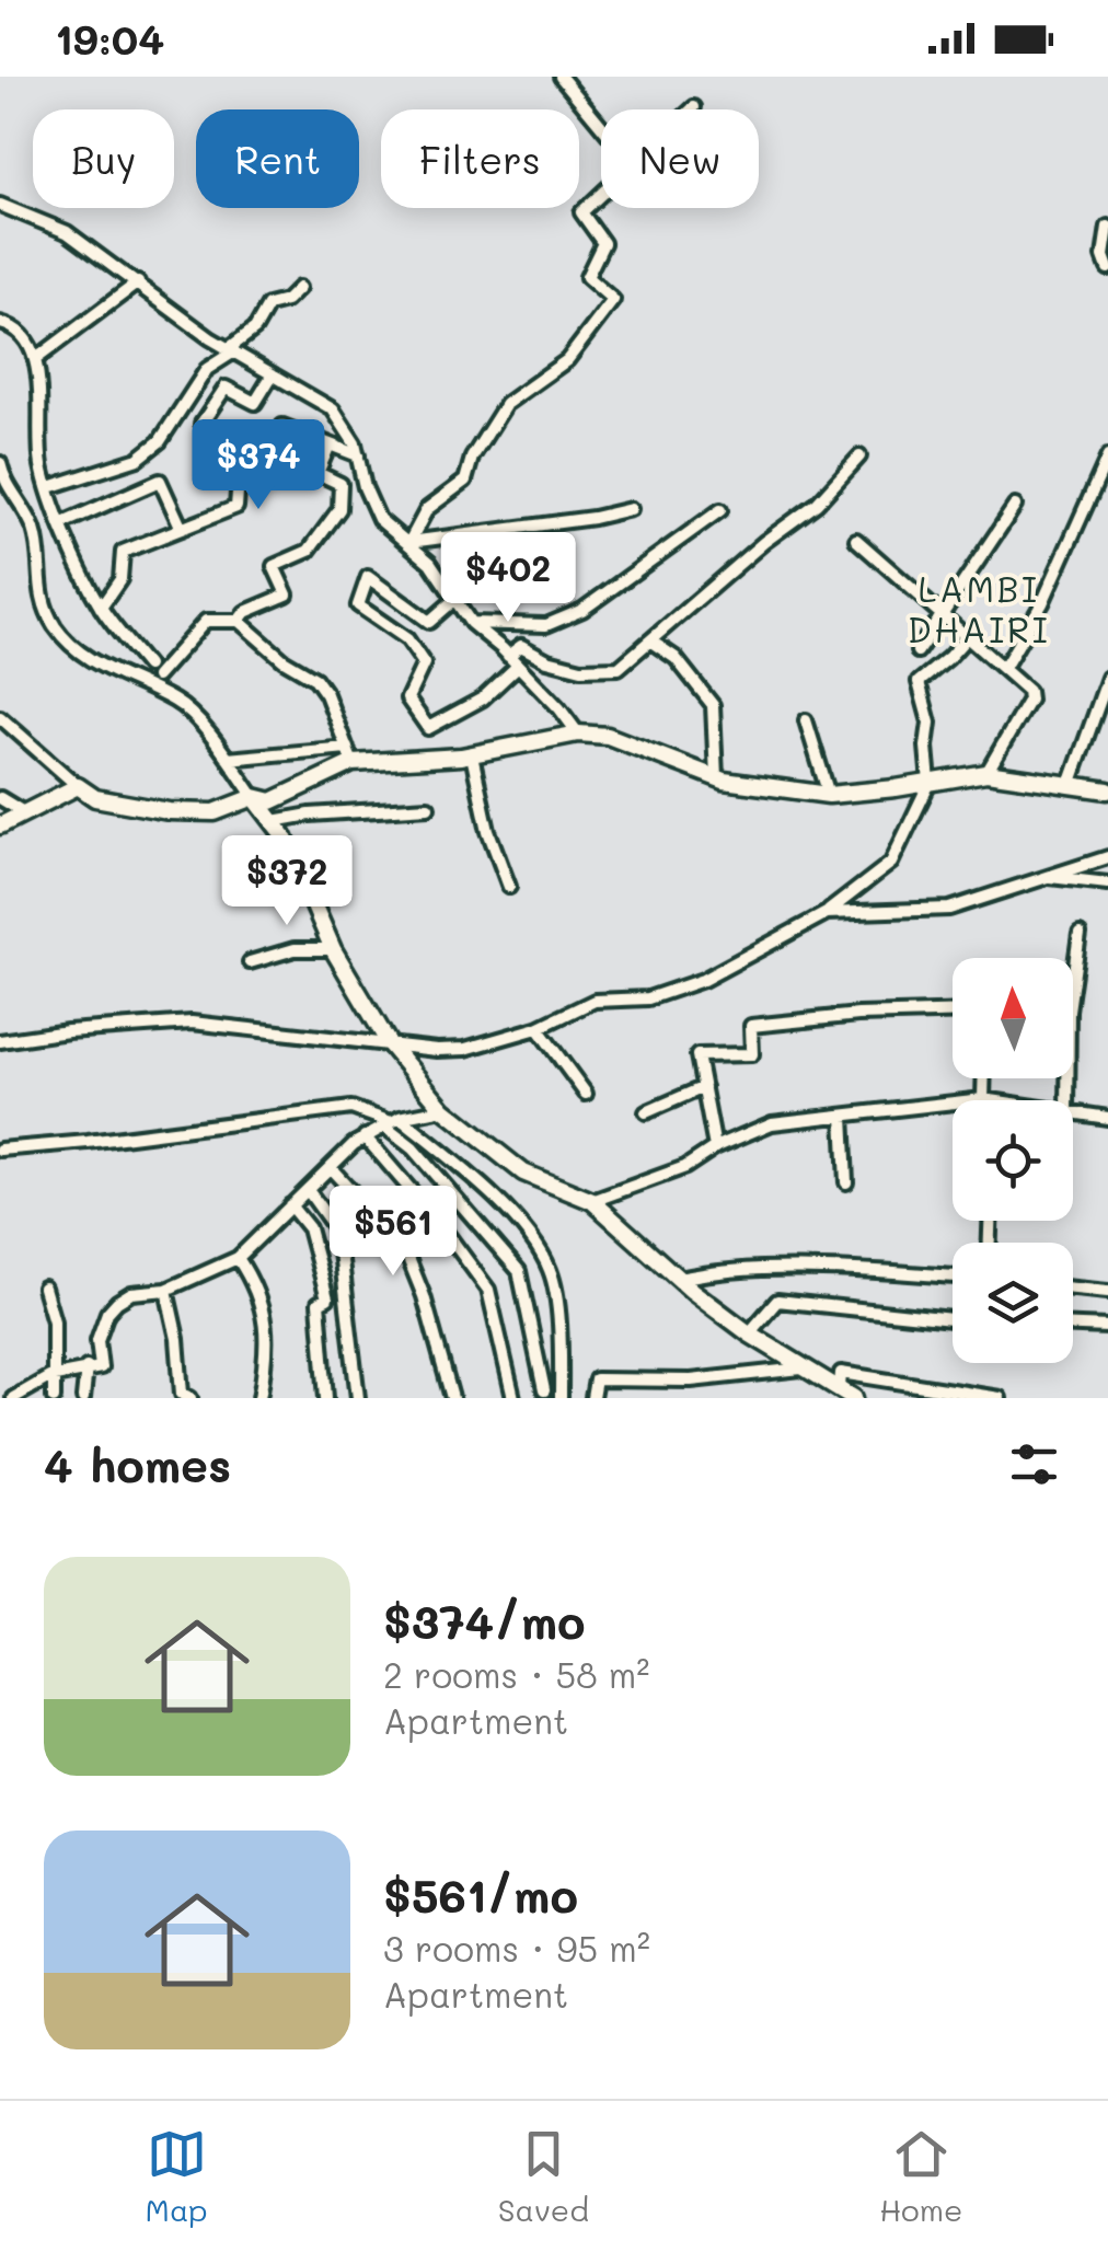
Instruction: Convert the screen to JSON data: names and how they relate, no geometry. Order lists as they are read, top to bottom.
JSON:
{
  "districts": ["LAMBI DHAIRI"],
  "north": "top",
  "page": {
    "status": "19:04",
    "chip": [
      "Buy",
      "Rent",
      "Filters",
      "New"
    ],
    "price": [
      "$374",
      "$402",
      "$372",
      "$561"
    ],
    "heading": "4 homes",
    "list": [
      {
        "name": "$374/mo",
        "note": "2 rooms · 58 m² · Apartment"
      },
      {
        "name": "$561/mo",
        "note": "3 rooms · 95 m² · Apartment"
      }
    ],
    "tabs": ["Map", "Saved", "Home"]
  }
}
